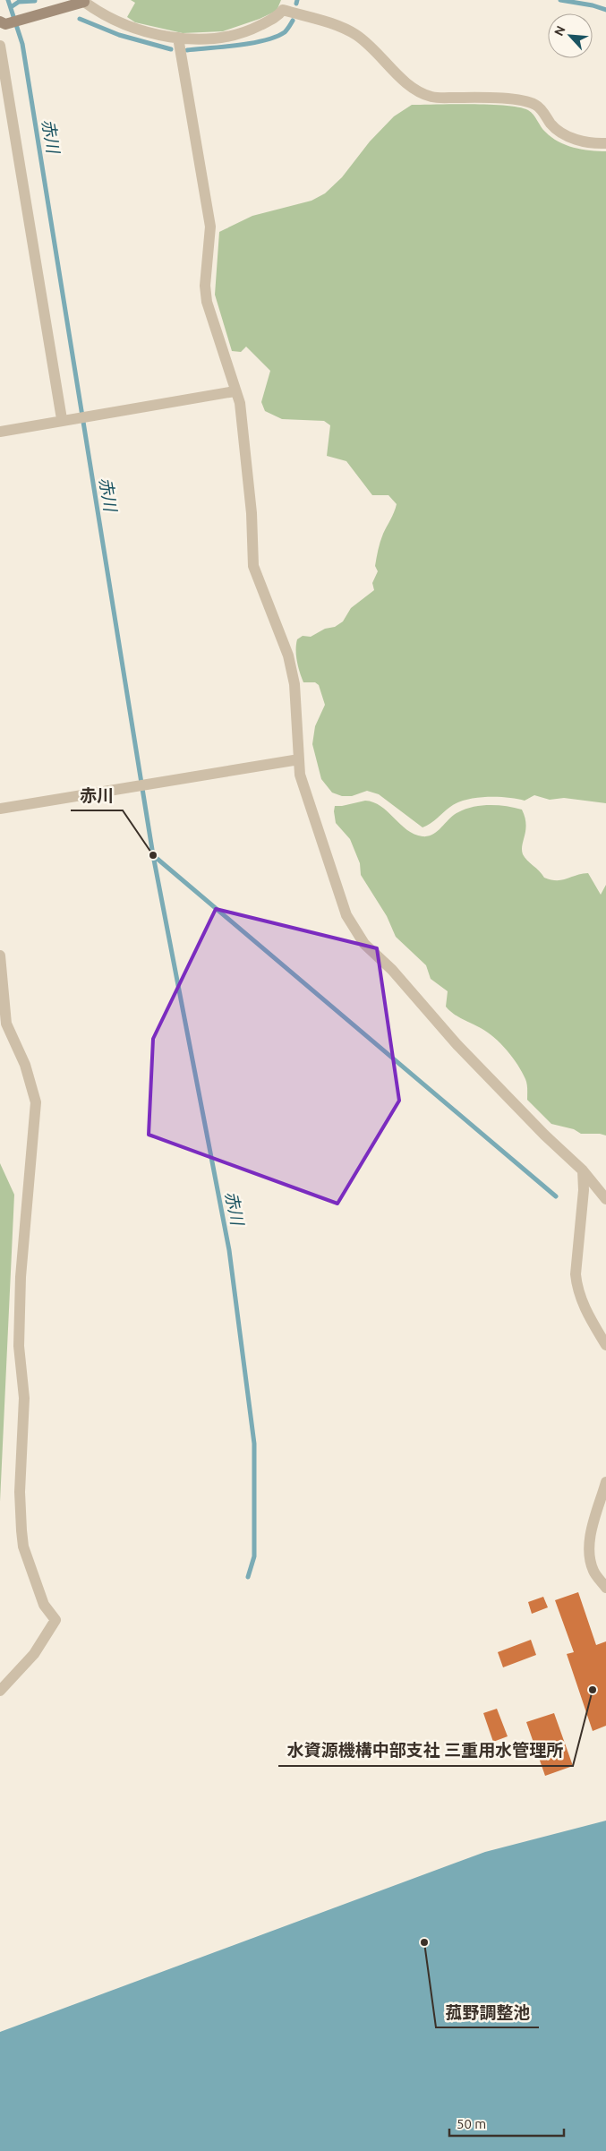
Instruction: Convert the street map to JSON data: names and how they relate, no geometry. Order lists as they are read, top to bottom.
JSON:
{
  "water": ["赤川"],
  "places": ["赤川", "水資源機構中部支社 三重用水管理所", "菰野調整池"],
  "scale_bar": "50 m",
  "north": "top left"
}
